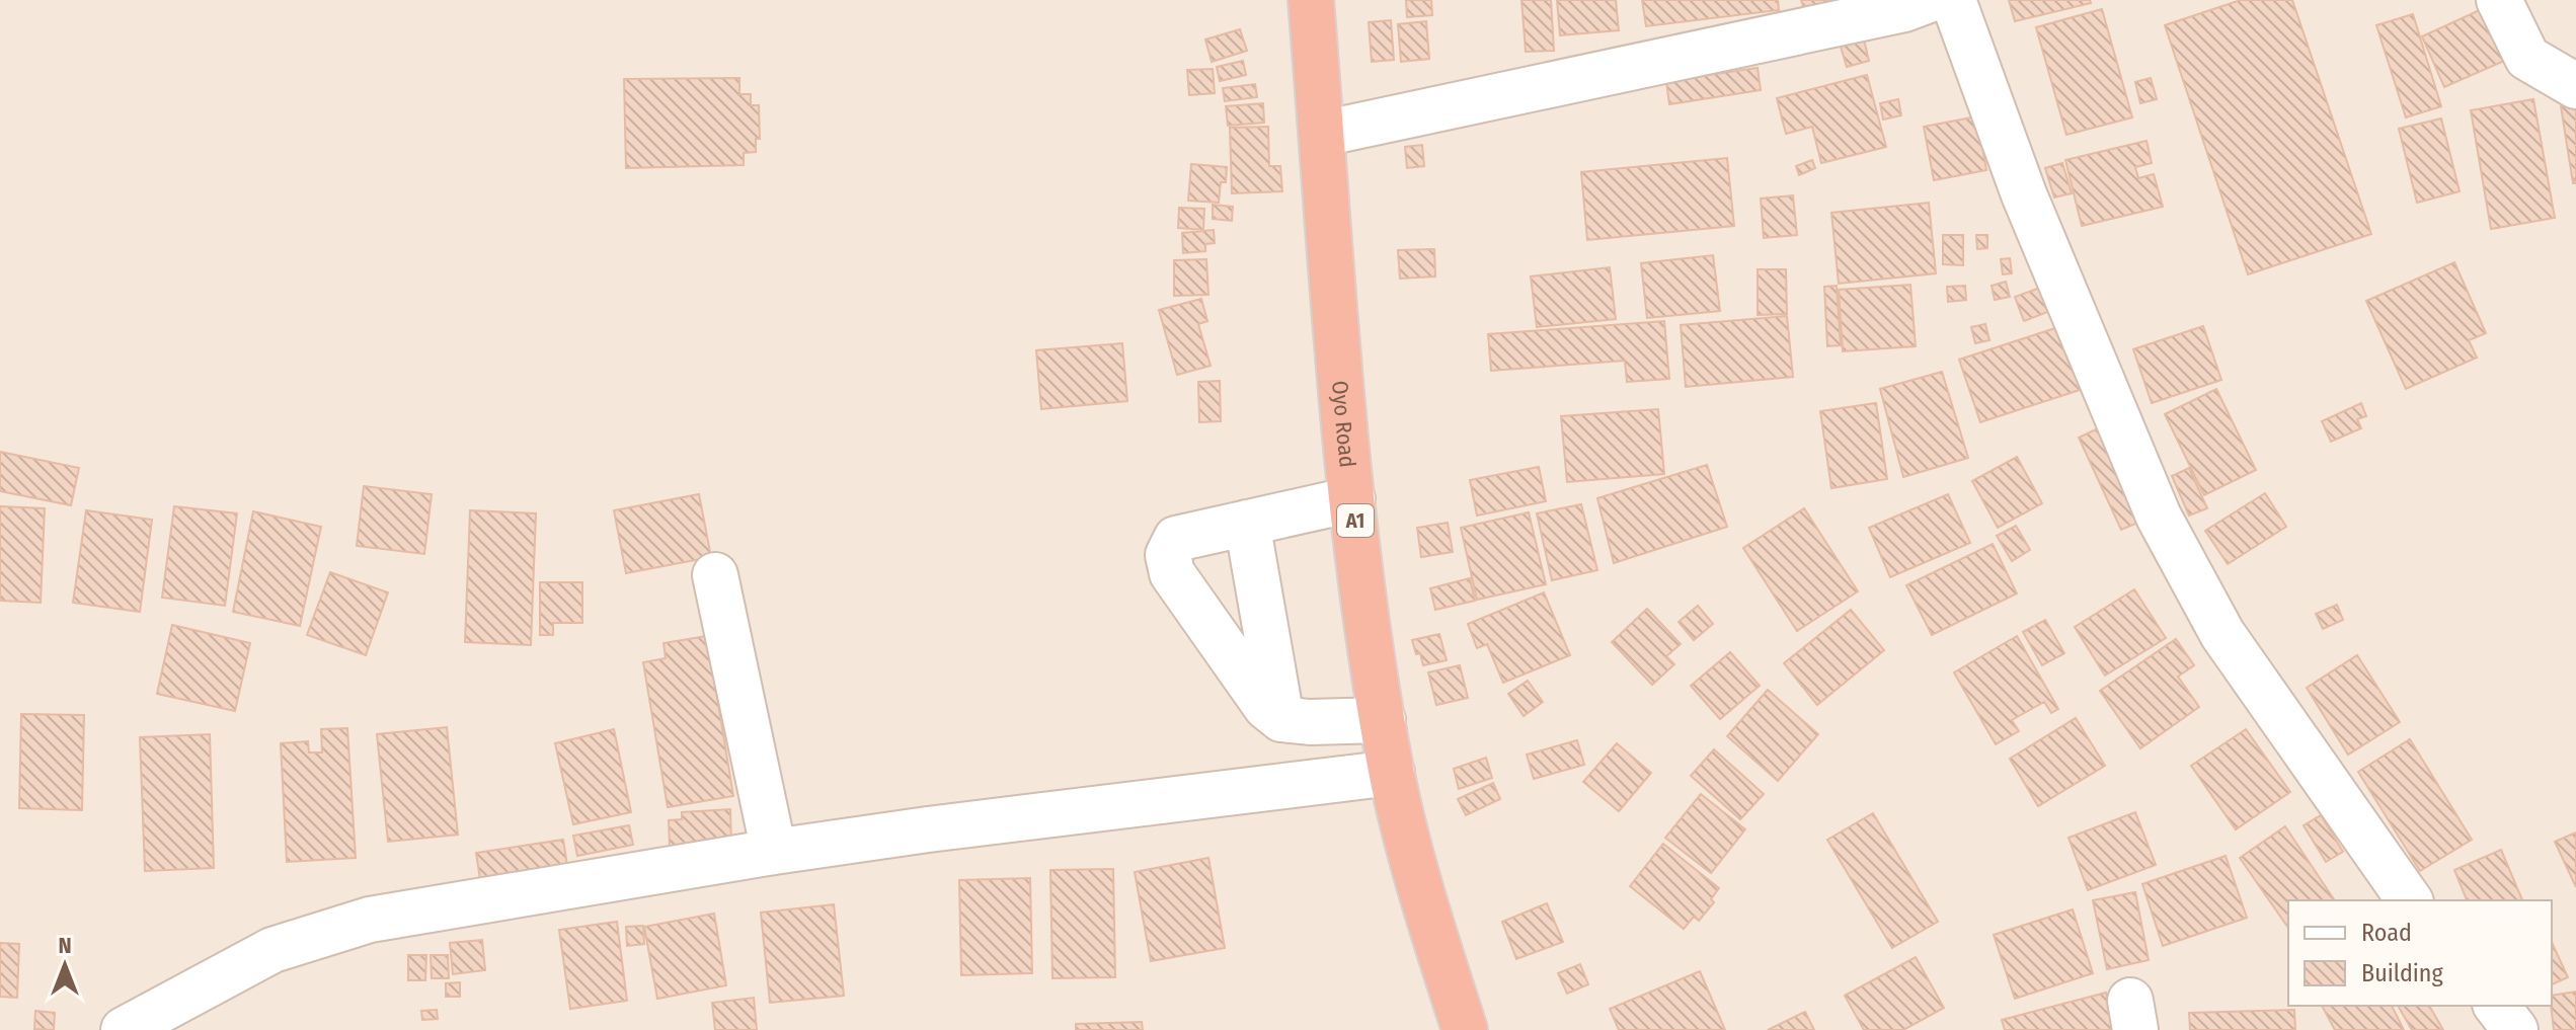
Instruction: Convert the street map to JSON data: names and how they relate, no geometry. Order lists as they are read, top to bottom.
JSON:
{
  "streets": {
    "highway": ["Oyo Road", "A1"]
  },
  "legend": ["Road", "Building"],
  "north": "top"
}
